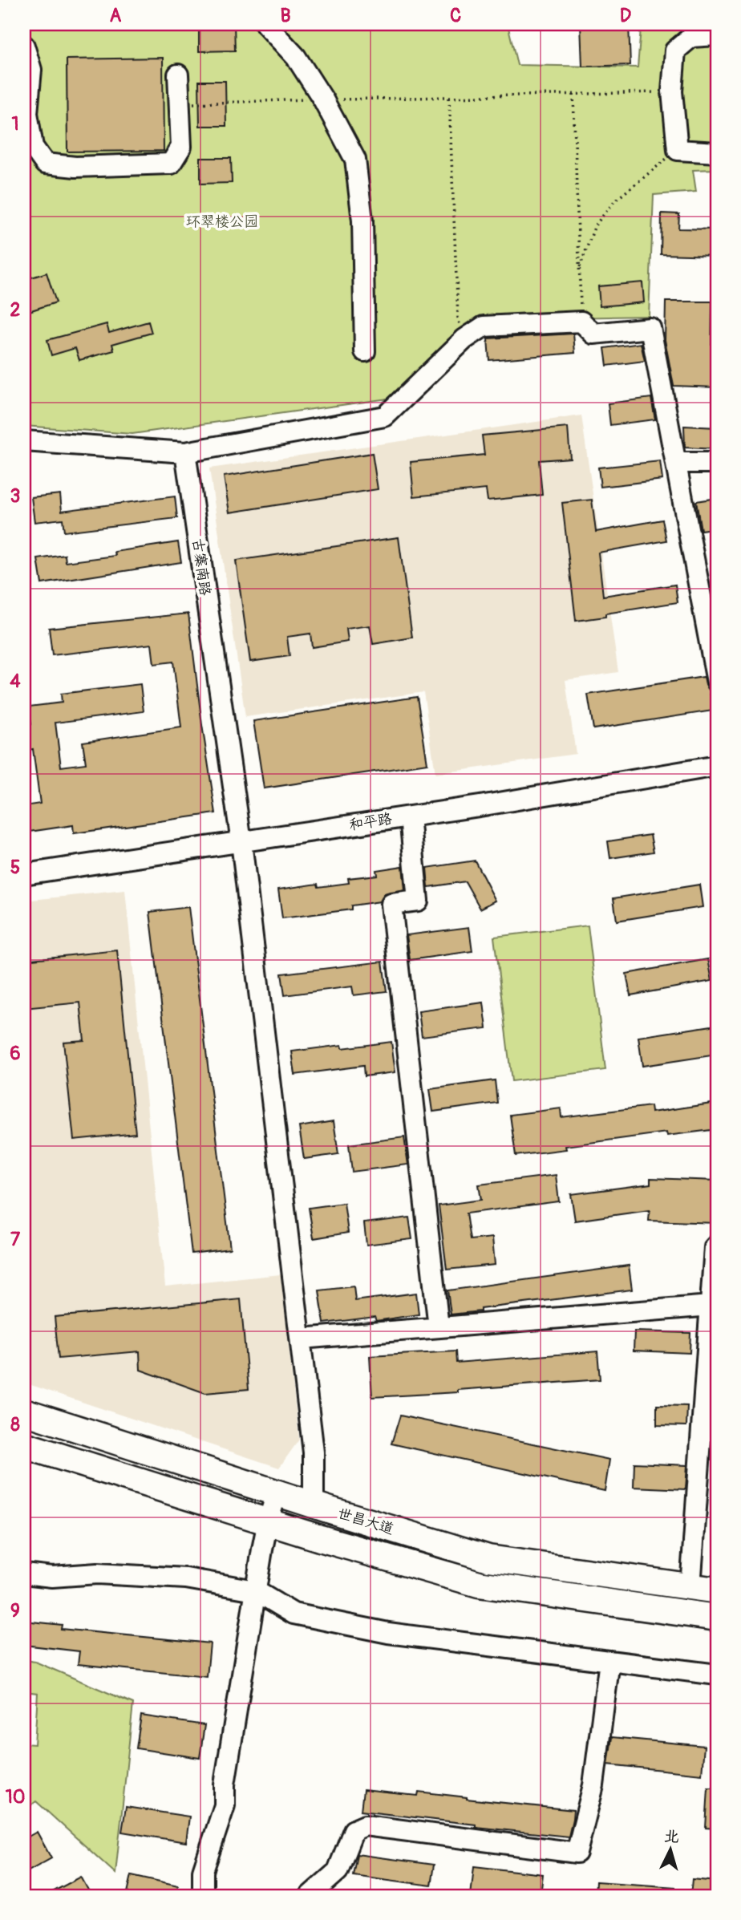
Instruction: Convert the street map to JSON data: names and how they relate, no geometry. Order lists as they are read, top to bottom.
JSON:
{
  "streets": {
    "main road": ["世昌大道"],
    "street": ["古寨南路", "和平路"]
  },
  "crossings": [
    ["古寨南路", "和平路"],
    ["古寨南路", "世昌大道"]
  ],
  "parks": ["环翠楼公园"],
  "north": "top",
  "grid": {
    "columns": [
      "A",
      "B",
      "C",
      "D"
    ],
    "rows": [
      "1",
      "2",
      "3",
      "4",
      "5",
      "6",
      "7",
      "8",
      "9",
      "10"
    ]
  }
}
